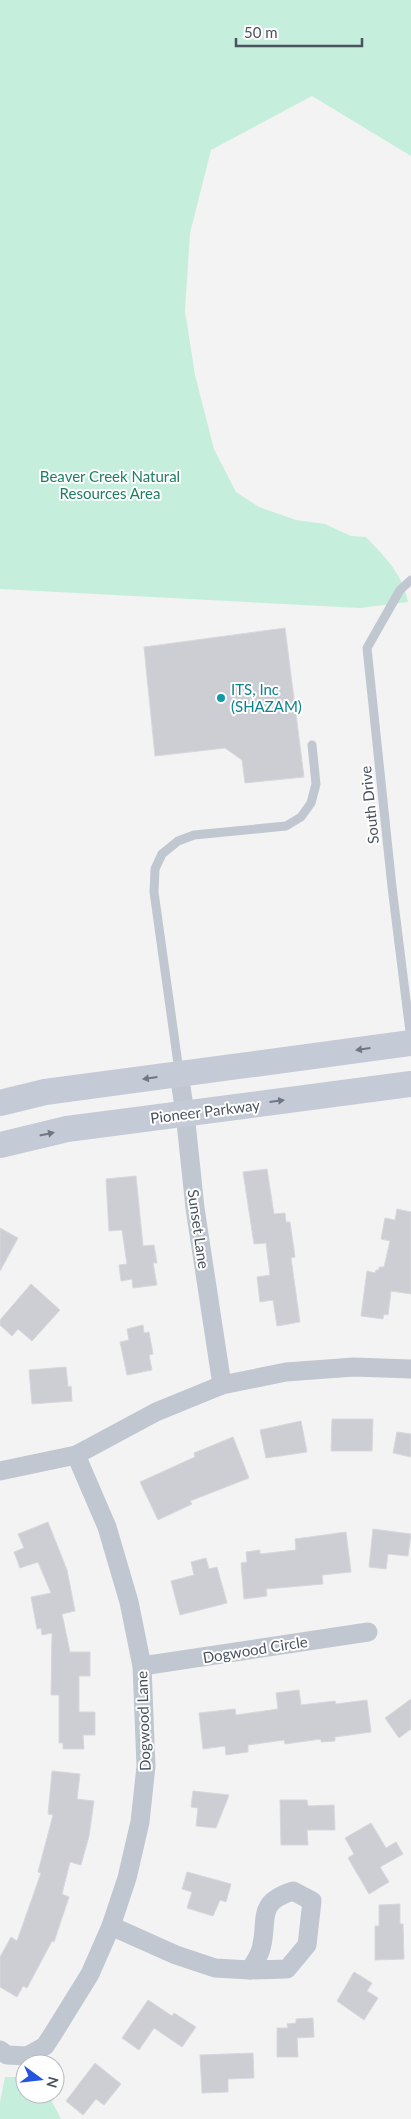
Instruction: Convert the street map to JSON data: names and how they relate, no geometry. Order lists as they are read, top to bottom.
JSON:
{
  "streets": {
    "street": [
      "Pioneer Parkway",
      "Sunset Lane",
      "Dogwood Circle",
      "Dogwood Lane"
    ],
    "lane": ["South Drive"]
  },
  "crossings": [
    ["Pioneer Parkway", "Sunset Lane"],
    ["Dogwood Circle", "Dogwood Lane"]
  ],
  "parks": ["Beaver Creek Natural Resources Area"],
  "places": ["ITS, Inc (SHAZAM)"],
  "scale_bar": "50 m",
  "north": "right"
}
